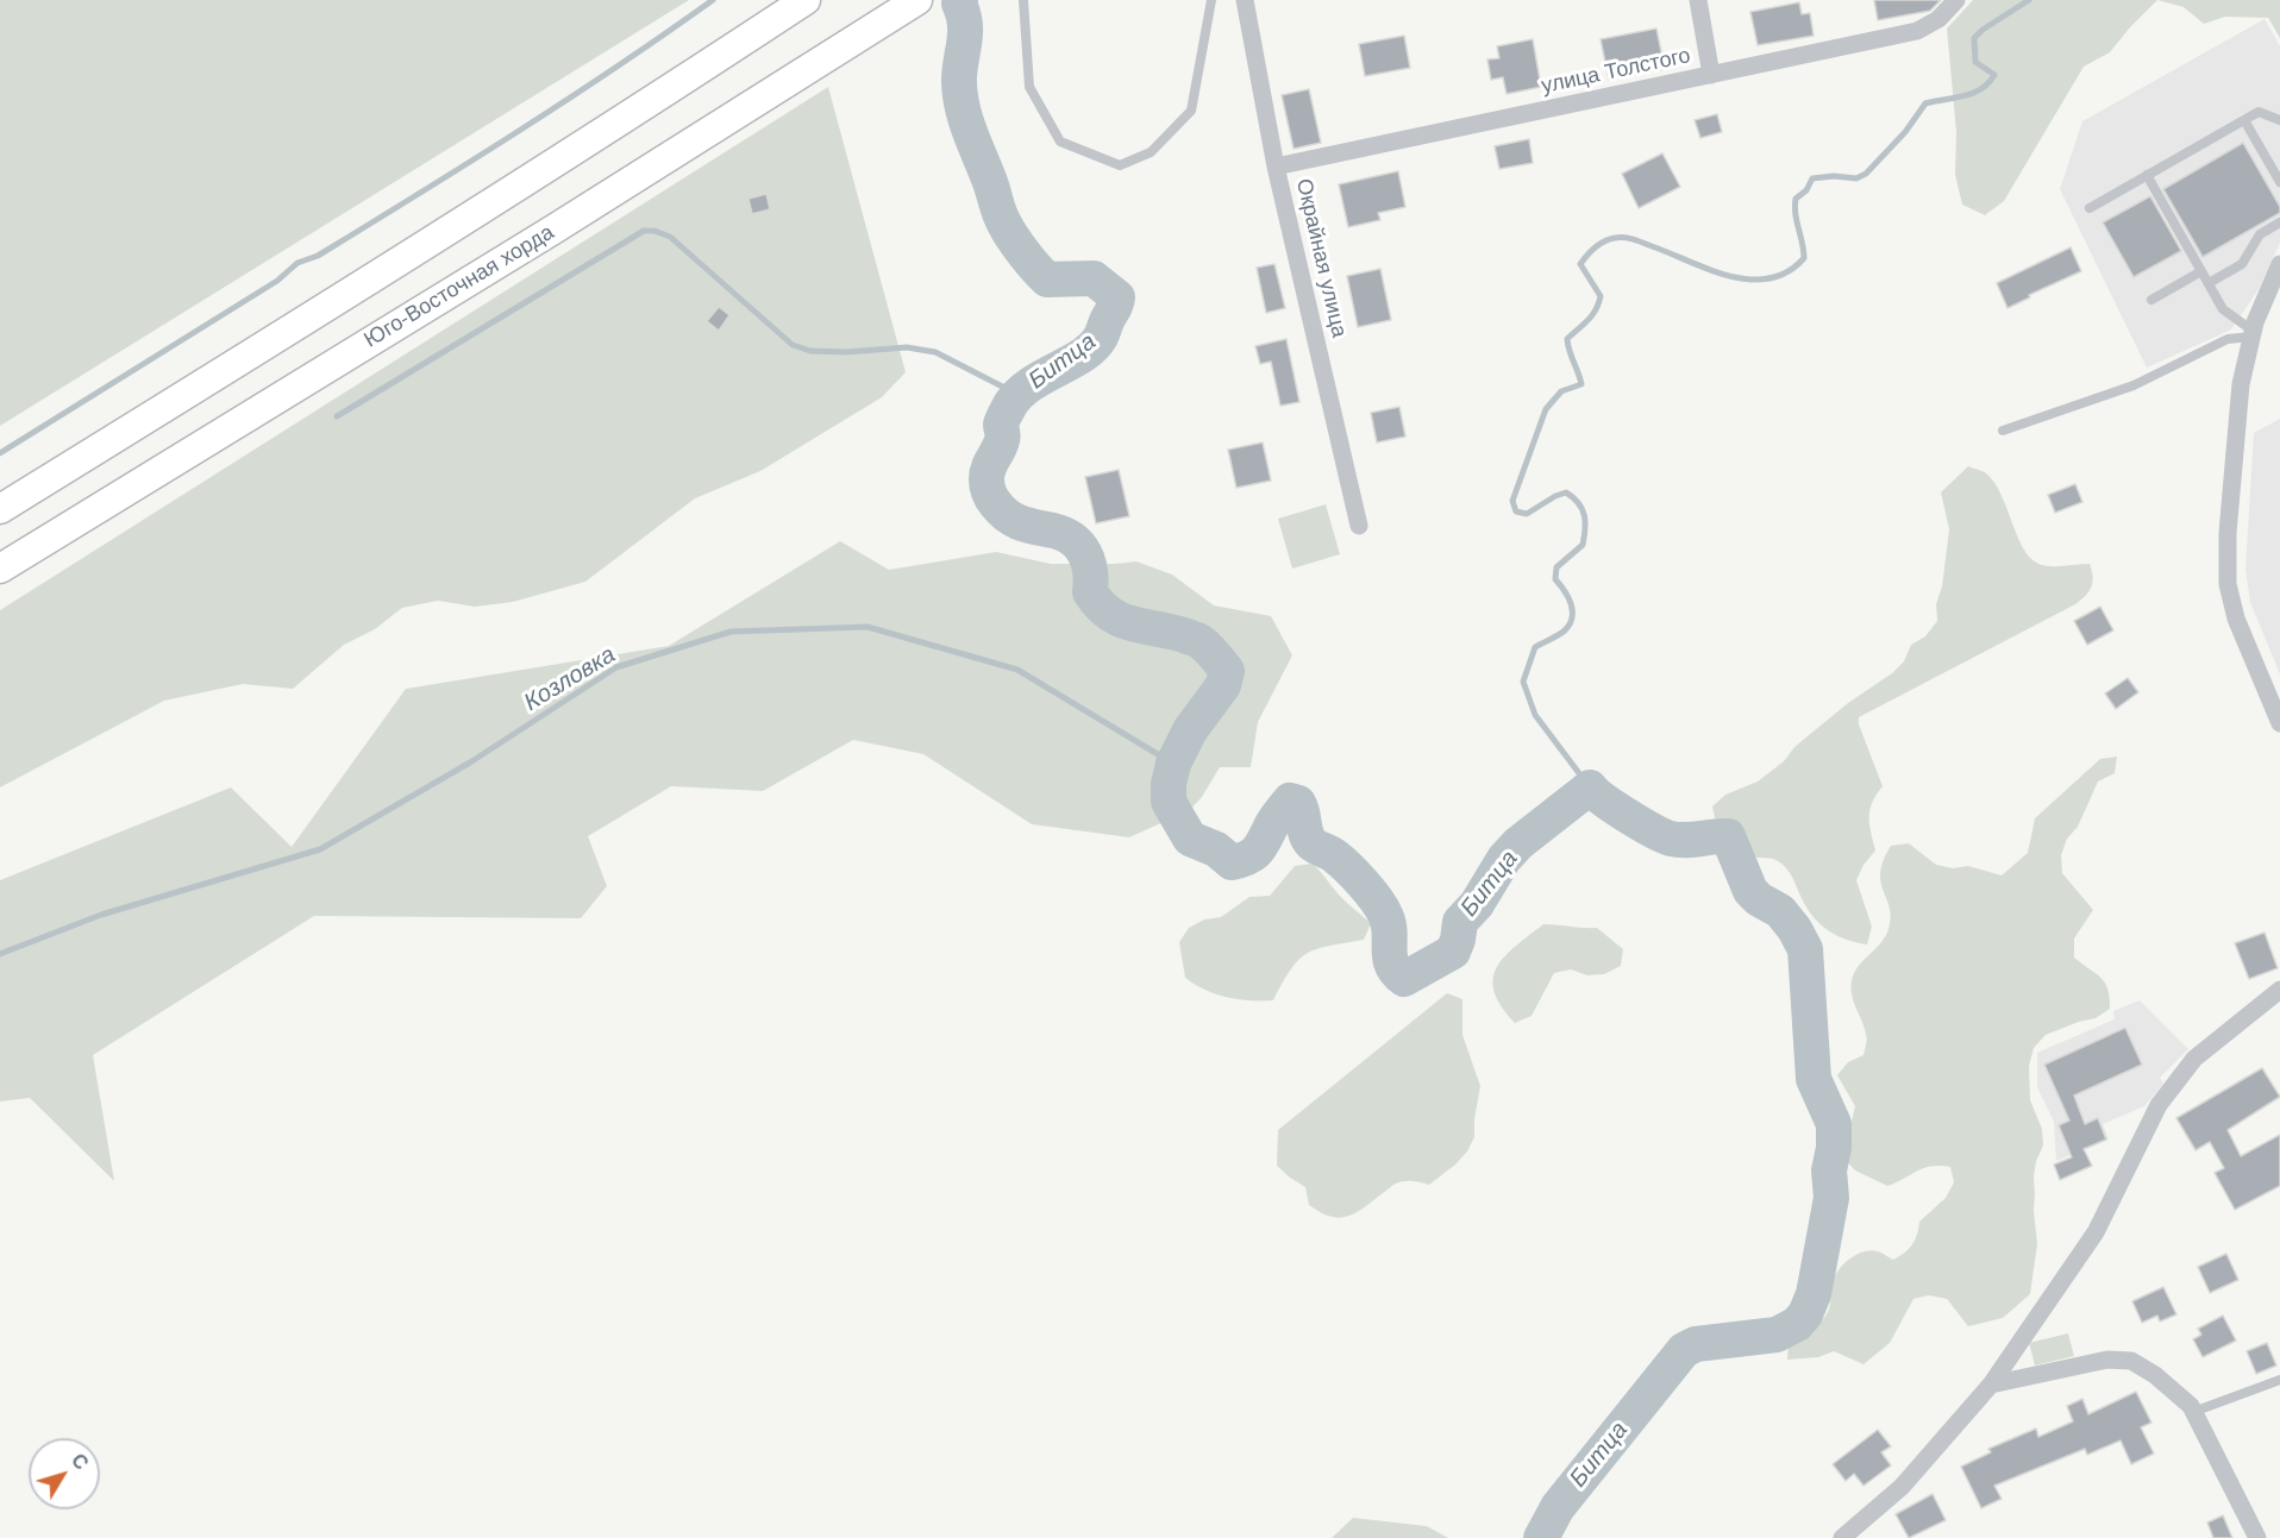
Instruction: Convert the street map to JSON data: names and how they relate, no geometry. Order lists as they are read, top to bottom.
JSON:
{
  "streets": {
    "main road": ["Юго-Восточная хорда"],
    "street": ["улица Толстого", "Окрайная улица"]
  },
  "crossings": [
    ["улица Толстого", "Окрайная улица"]
  ],
  "water": ["Битца", "Козловка"],
  "north": "top right"
}
